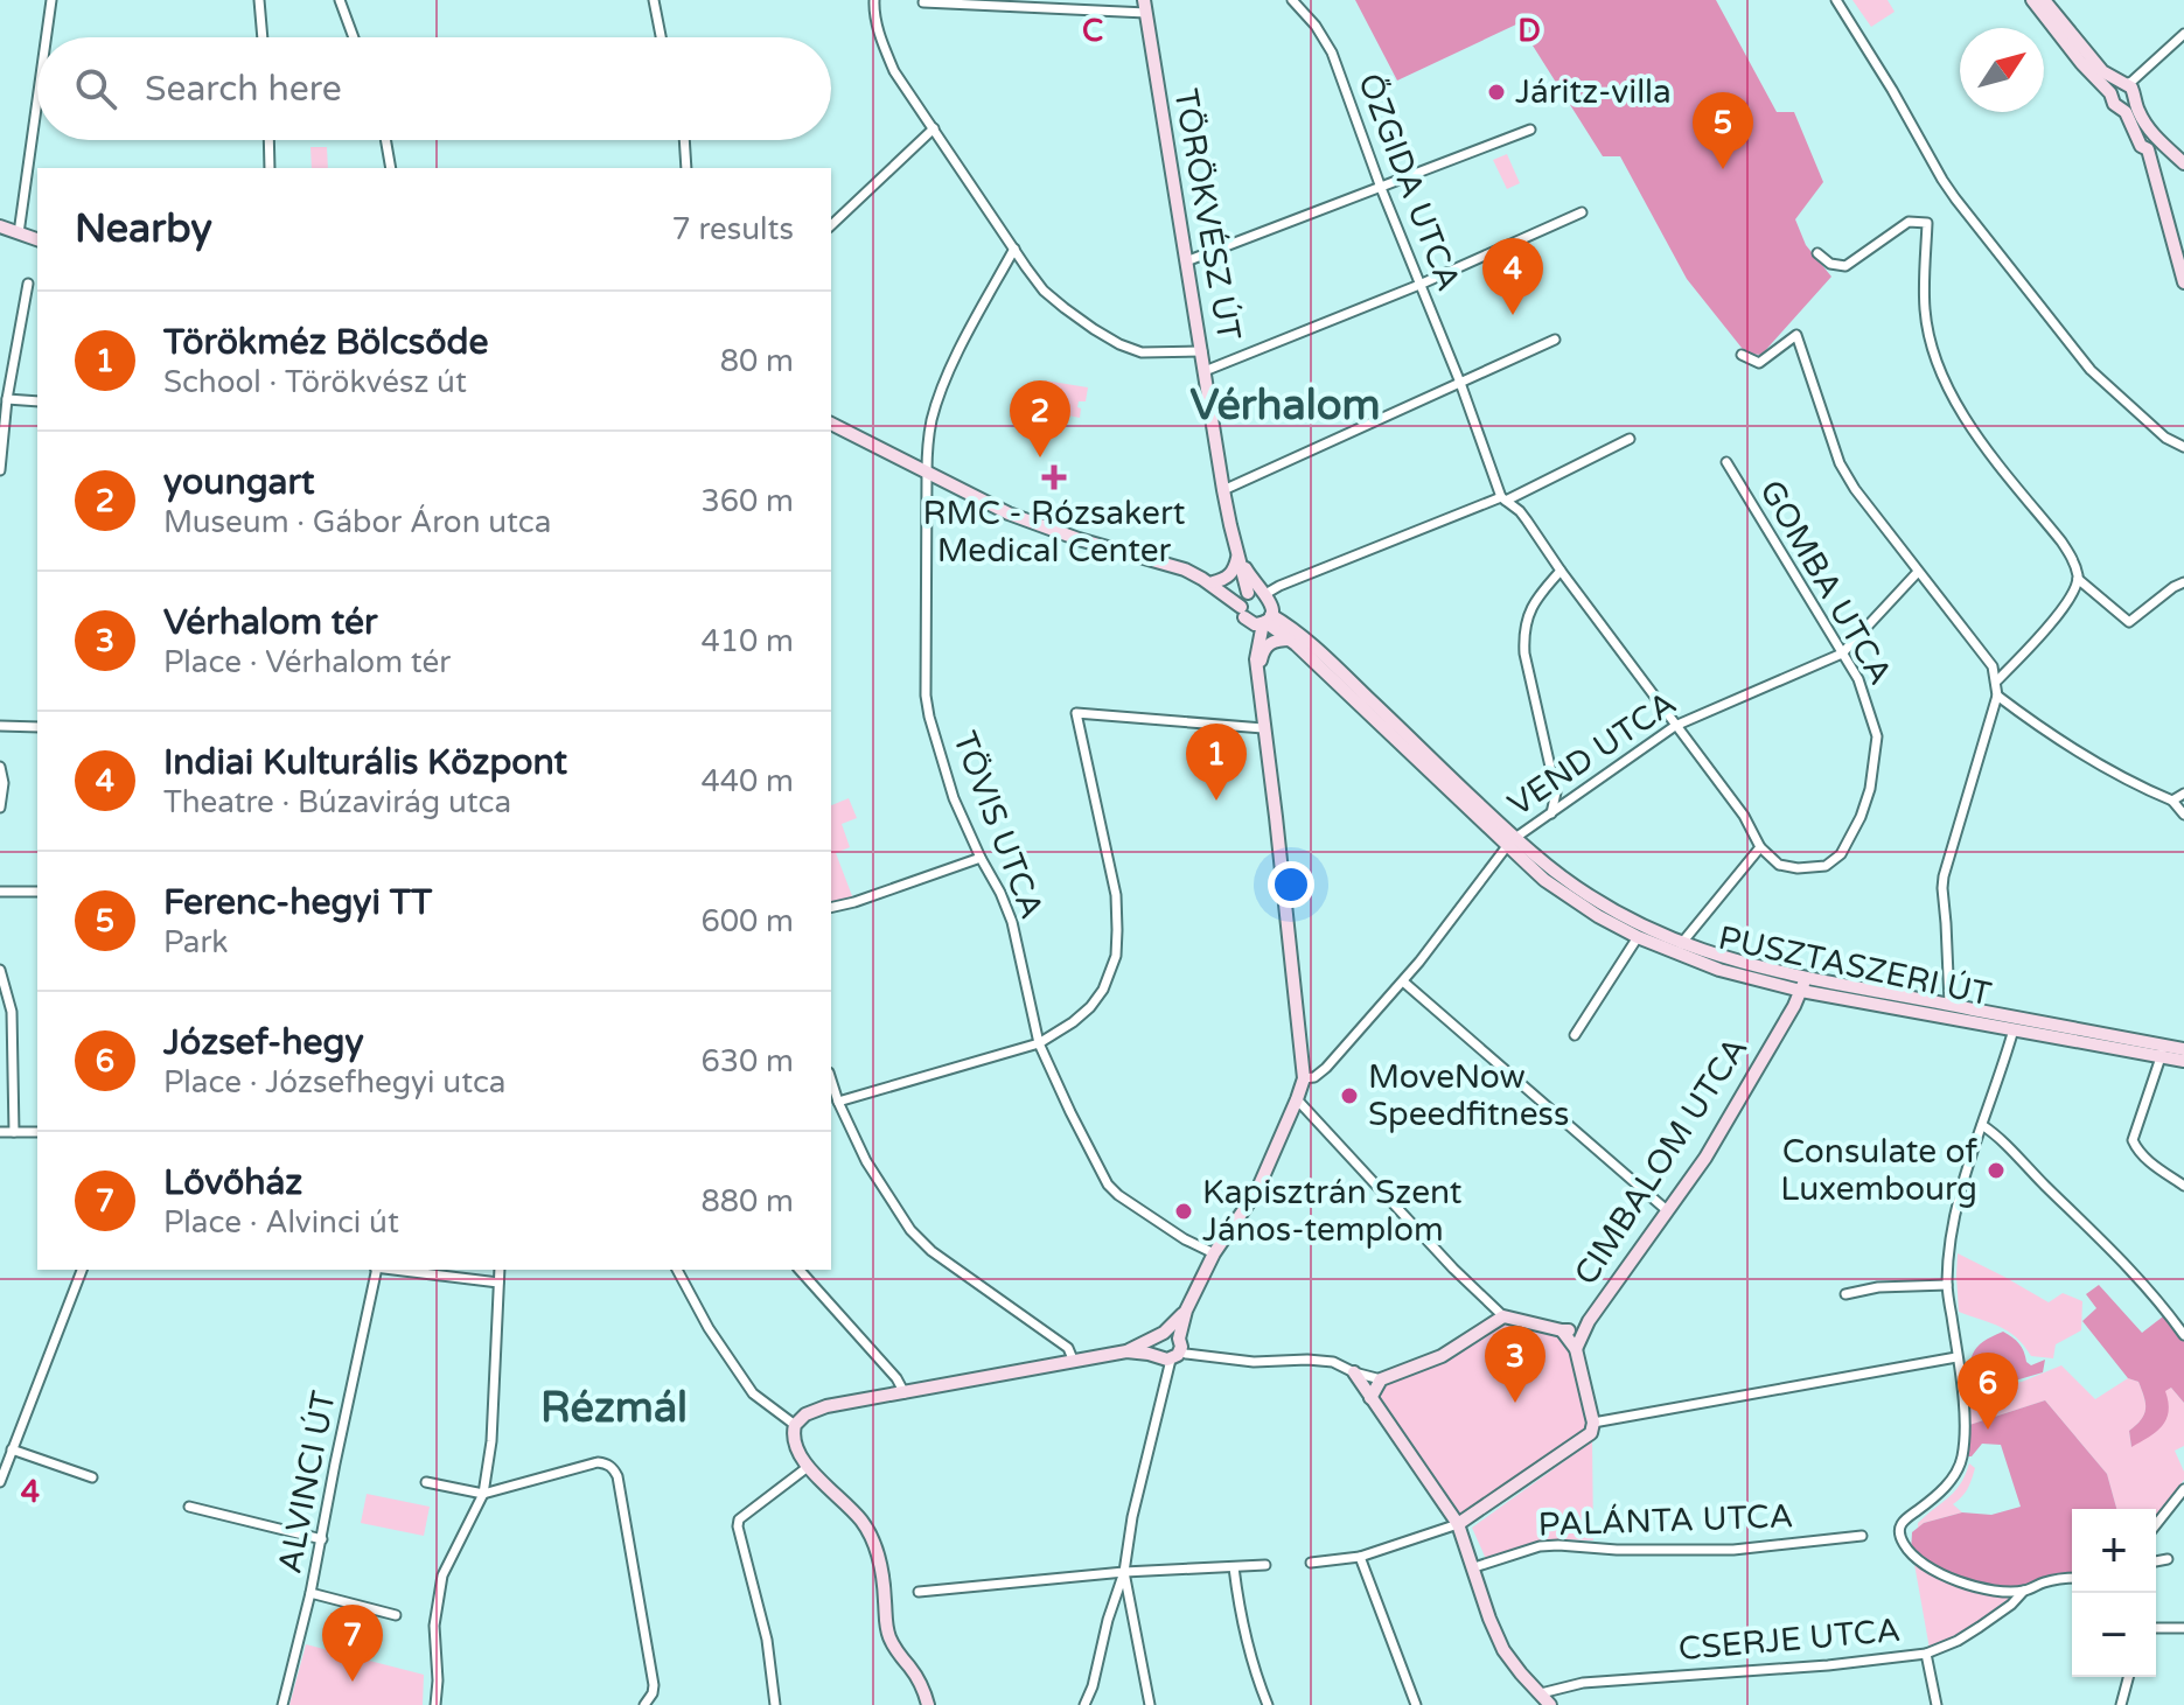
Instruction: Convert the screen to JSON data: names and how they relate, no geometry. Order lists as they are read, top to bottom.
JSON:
{
  "streets": {
    "street": [
      "ŐZGIDA UTCA",
      "TÖRÖKVÉSZ ÚT",
      "GOMBA UTCA",
      "VEND UTCA",
      "TÖVIS UTCA",
      "PUSZTASZERI ÚT",
      "CIMBALOM UTCA",
      "ALVINCI ÚT",
      "PALÁNTA UTCA",
      "CSERJE UTCA"
    ]
  },
  "crossings": [
    ["TÖRÖKVÉSZ ÚT", "PUSZTASZERI ÚT"],
    ["GOMBA UTCA", "VEND UTCA"],
    ["VEND UTCA", "PUSZTASZERI ÚT"],
    ["PUSZTASZERI ÚT", "CIMBALOM UTCA"]
  ],
  "districts": ["Vérhalom", "Rézmál"],
  "places": {
    "other": [
      "Járitz-villa",
      "MoveNow Speedfitness",
      "Consulate of Luxembourg",
      "Kapisztrán Szent János-templom"
    ],
    "health": ["RMC - Rózsakert Medical Center"]
  },
  "north": "top right",
  "page": {
    "search": "Search here",
    "pins": [
      "5",
      "4",
      "2",
      "1",
      "3",
      "6",
      "7"
    ],
    "heading": ["Nearby", "7 results"],
    "list": [
      {
        "mark": "1",
        "name": "Törökméz Bölcsőde",
        "note": "School · Törökvész út",
        "value": "80 m"
      },
      {
        "mark": "2",
        "name": "youngart",
        "note": "Museum · Gábor Áron utca",
        "value": "360 m"
      },
      {
        "mark": "3",
        "name": "Vérhalom tér",
        "note": "Place · Vérhalom tér",
        "value": "410 m"
      },
      {
        "mark": "4",
        "name": "Indiai Kulturális Központ",
        "note": "Theatre · Búzavirág utca",
        "value": "440 m"
      },
      {
        "mark": "5",
        "name": "Ferenc-hegyi TT",
        "note": "Park",
        "value": "600 m"
      },
      {
        "mark": "6",
        "name": "József-hegy",
        "note": "Place · Józsefhegyi utca",
        "value": "630 m"
      },
      {
        "mark": "7",
        "name": "Lővőház",
        "note": "Place · Alvinci út",
        "value": "880 m"
      }
    ],
    "map_buttons": ["+", "−"]
  },
  "grid": {
    "columns": ["C", "D"],
    "rows": ["4"]
  }
}
